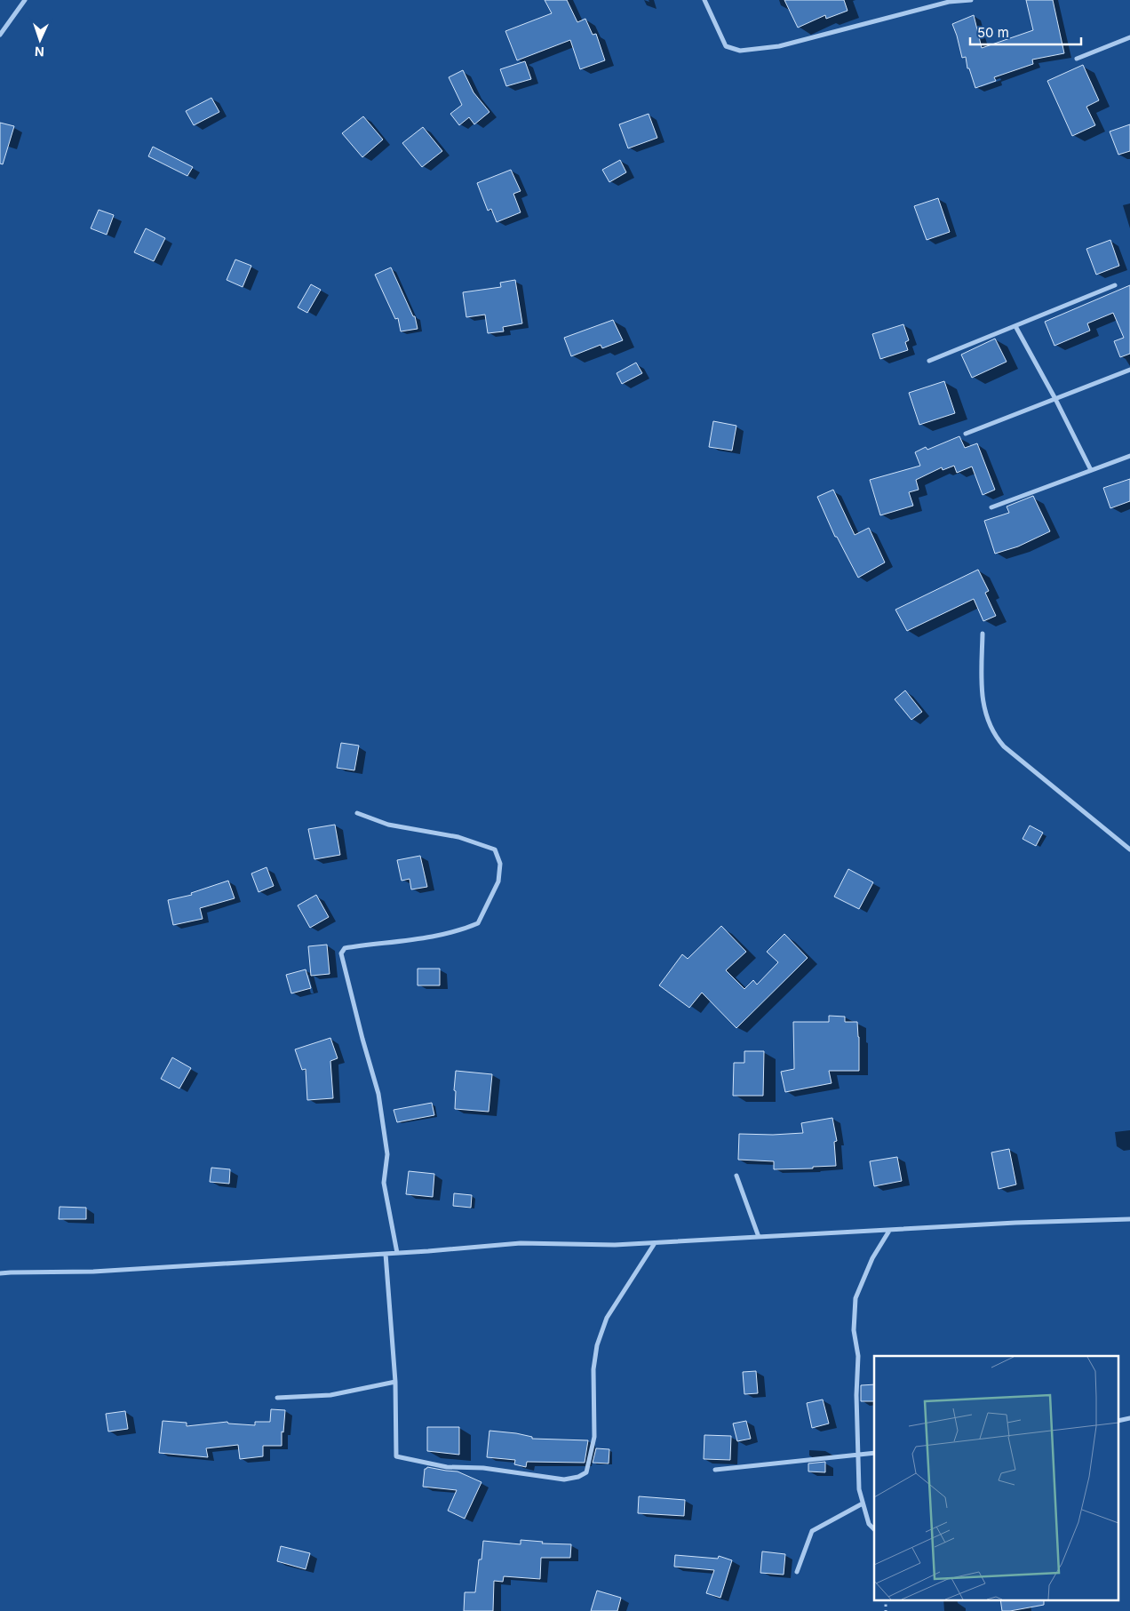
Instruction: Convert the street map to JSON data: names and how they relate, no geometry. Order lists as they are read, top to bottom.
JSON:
{
  "scale_bar": "50 m",
  "north": "bottom"
}
